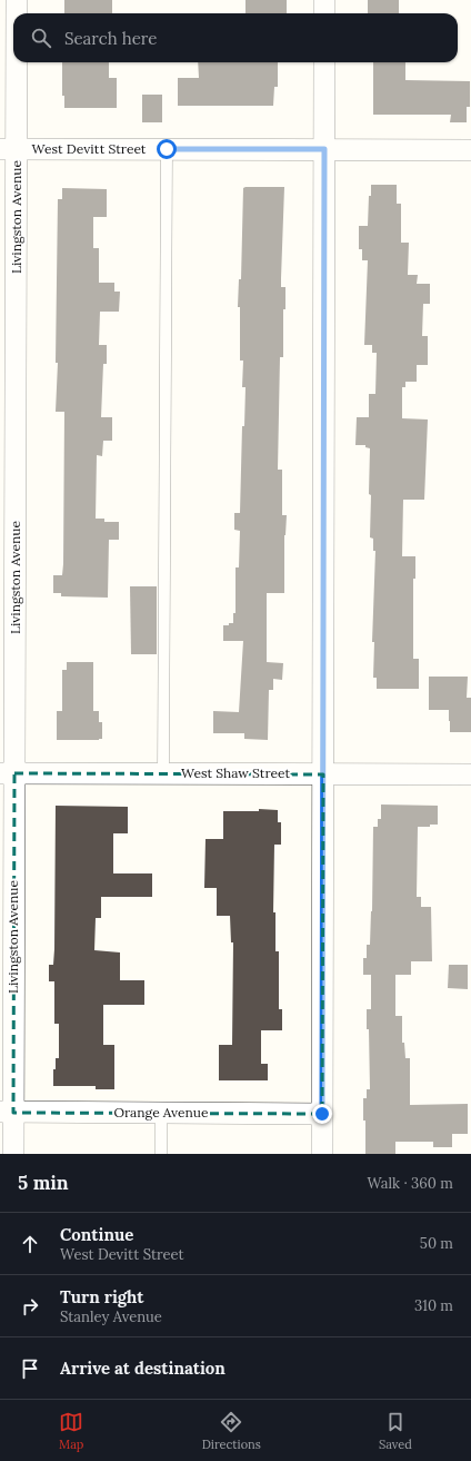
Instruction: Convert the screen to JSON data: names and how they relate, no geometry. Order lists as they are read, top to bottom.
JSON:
{
  "streets": {
    "street": [
      "West Devitt Street",
      "Livingston Avenue",
      "West Shaw Street",
      "Orange Avenue"
    ]
  },
  "crossings": [
    ["West Devitt Street", "Livingston Avenue"],
    ["Livingston Avenue", "West Shaw Street"],
    ["Livingston Avenue", "Orange Avenue"]
  ],
  "page": {
    "search": "Search here",
    "heading": ["5 min", "Walk · 360 m"],
    "list": [
      ["Continue", "West Devitt Street", "50 m"],
      ["Turn right", "Stanley Avenue", "310 m"],
      "Arrive at destination"
    ],
    "nav": ["Map", "Directions", "Saved"]
  }
}
